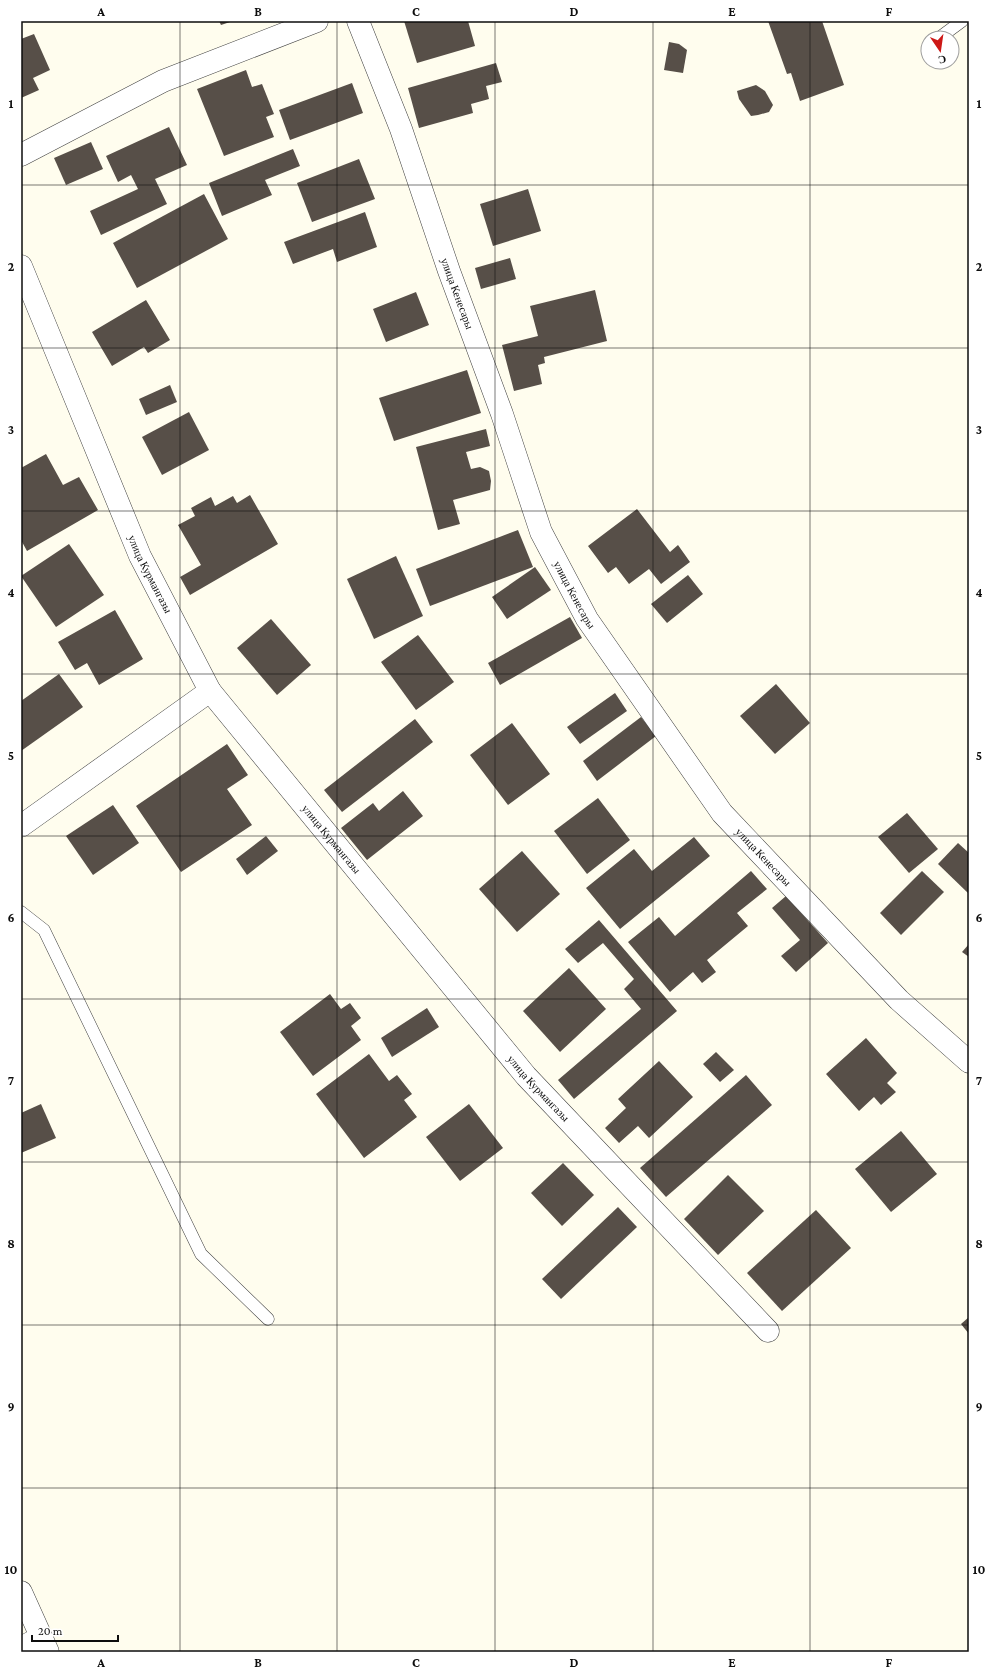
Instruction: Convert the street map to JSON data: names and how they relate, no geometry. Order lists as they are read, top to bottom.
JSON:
{
  "streets": {
    "street": ["улица Кенесары", "улица Курмангазы"]
  },
  "scale_bar": "20 m",
  "north": "bottom",
  "grid": {
    "columns": [
      "A",
      "B",
      "C",
      "D",
      "E",
      "F"
    ],
    "rows": [
      "1",
      "2",
      "3",
      "4",
      "5",
      "6",
      "7",
      "8",
      "9",
      "10"
    ]
  }
}
